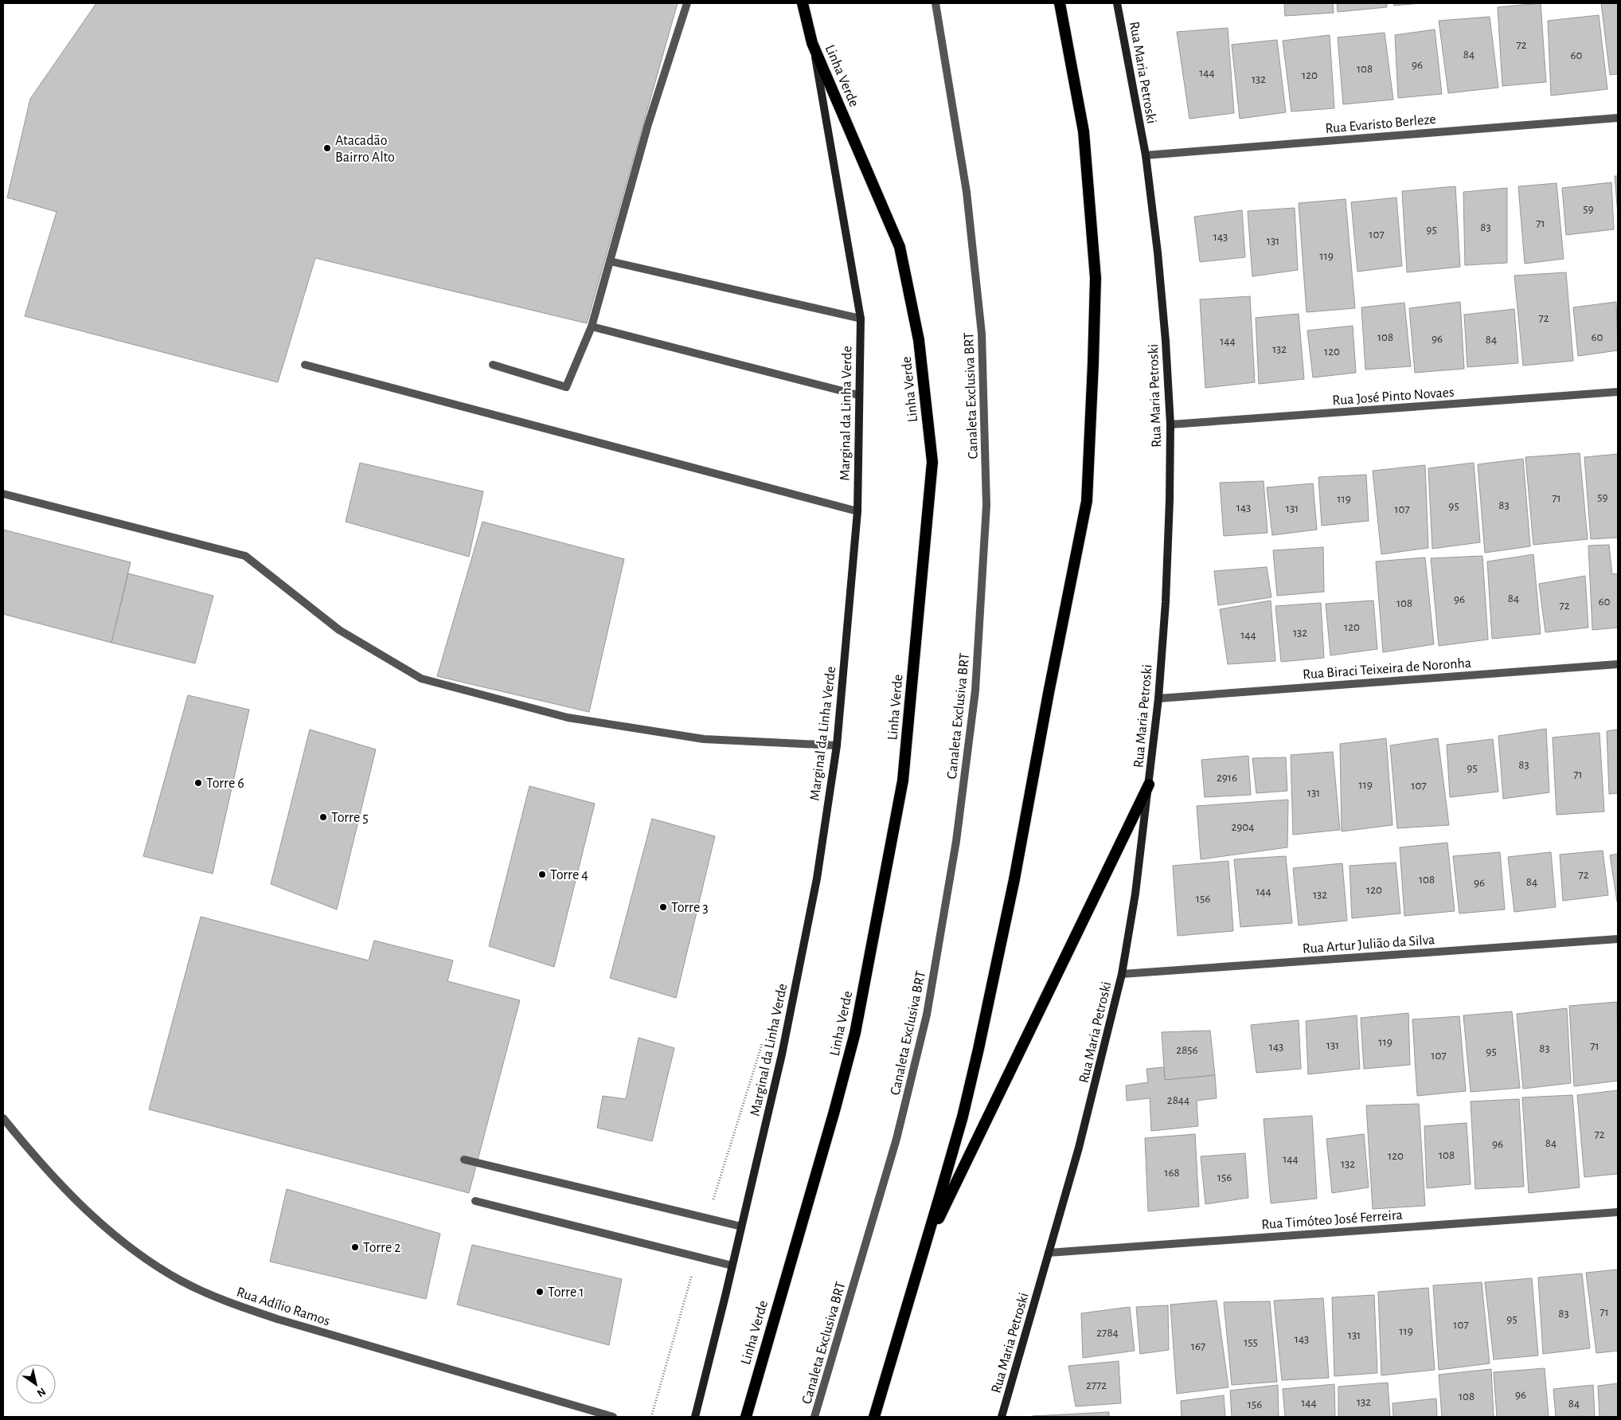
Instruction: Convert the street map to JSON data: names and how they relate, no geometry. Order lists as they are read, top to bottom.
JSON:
{
  "streets": {
    "highway": ["Linha Verde"],
    "main road": ["Rua Maria Petroski", "Marginal da Linha Verde"],
    "street": [
      "Rua Evaristo Berleze",
      "Canaleta Exclusiva BRT",
      "Rua José Pinto Novaes",
      "Rua Biraci Teixeira de Noronha",
      "Rua Artur Julião da Silva",
      "Rua Timóteo José Ferreira",
      "Rua Adílio Ramos"
    ]
  },
  "crossings": [
    ["Rua Maria Petroski", "Rua Evaristo Berleze"],
    ["Rua Maria Petroski", "Rua José Pinto Novaes"],
    ["Rua Maria Petroski", "Rua Biraci Teixeira de Noronha"],
    ["Rua Maria Petroski", "Rua Artur Julião da Silva"],
    ["Rua Maria Petroski", "Rua Timóteo José Ferreira"],
    ["Linha Verde", "Marginal da Linha Verde"]
  ],
  "places": [
    "Atacadão Bairro Alto",
    "Torre 6",
    "Torre 5",
    "Torre 4",
    "Torre 3",
    "Torre 2",
    "Torre 1"
  ],
  "house_numbers": [
    "72",
    "84",
    "60",
    "96",
    "108",
    "144",
    "120",
    "132",
    "59",
    "71",
    "83",
    "95",
    "107",
    "143",
    "131",
    "119",
    "72",
    "108",
    "60",
    "96",
    "84",
    "144",
    "132",
    "120",
    "59",
    "71",
    "119",
    "83",
    "95",
    "143",
    "131",
    "107",
    "84",
    "96",
    "60",
    "108",
    "72",
    "120",
    "132",
    "144",
    "83",
    "95",
    "71",
    "2916",
    "119",
    "107",
    "131",
    "2904",
    "72",
    "108",
    "84",
    "96",
    "120",
    "144",
    "132",
    "156",
    "119",
    "131",
    "71",
    "143",
    "83",
    "2856",
    "95",
    "107",
    "2844",
    "72",
    "84",
    "96",
    "108",
    "120",
    "144",
    "132",
    "168",
    "156",
    "71",
    "83",
    "95",
    "107",
    "119",
    "2784",
    "131",
    "143",
    "155",
    "167",
    "2772",
    "96",
    "108",
    "132",
    "144",
    "84",
    "156"
  ],
  "north": "bottom right"
}
